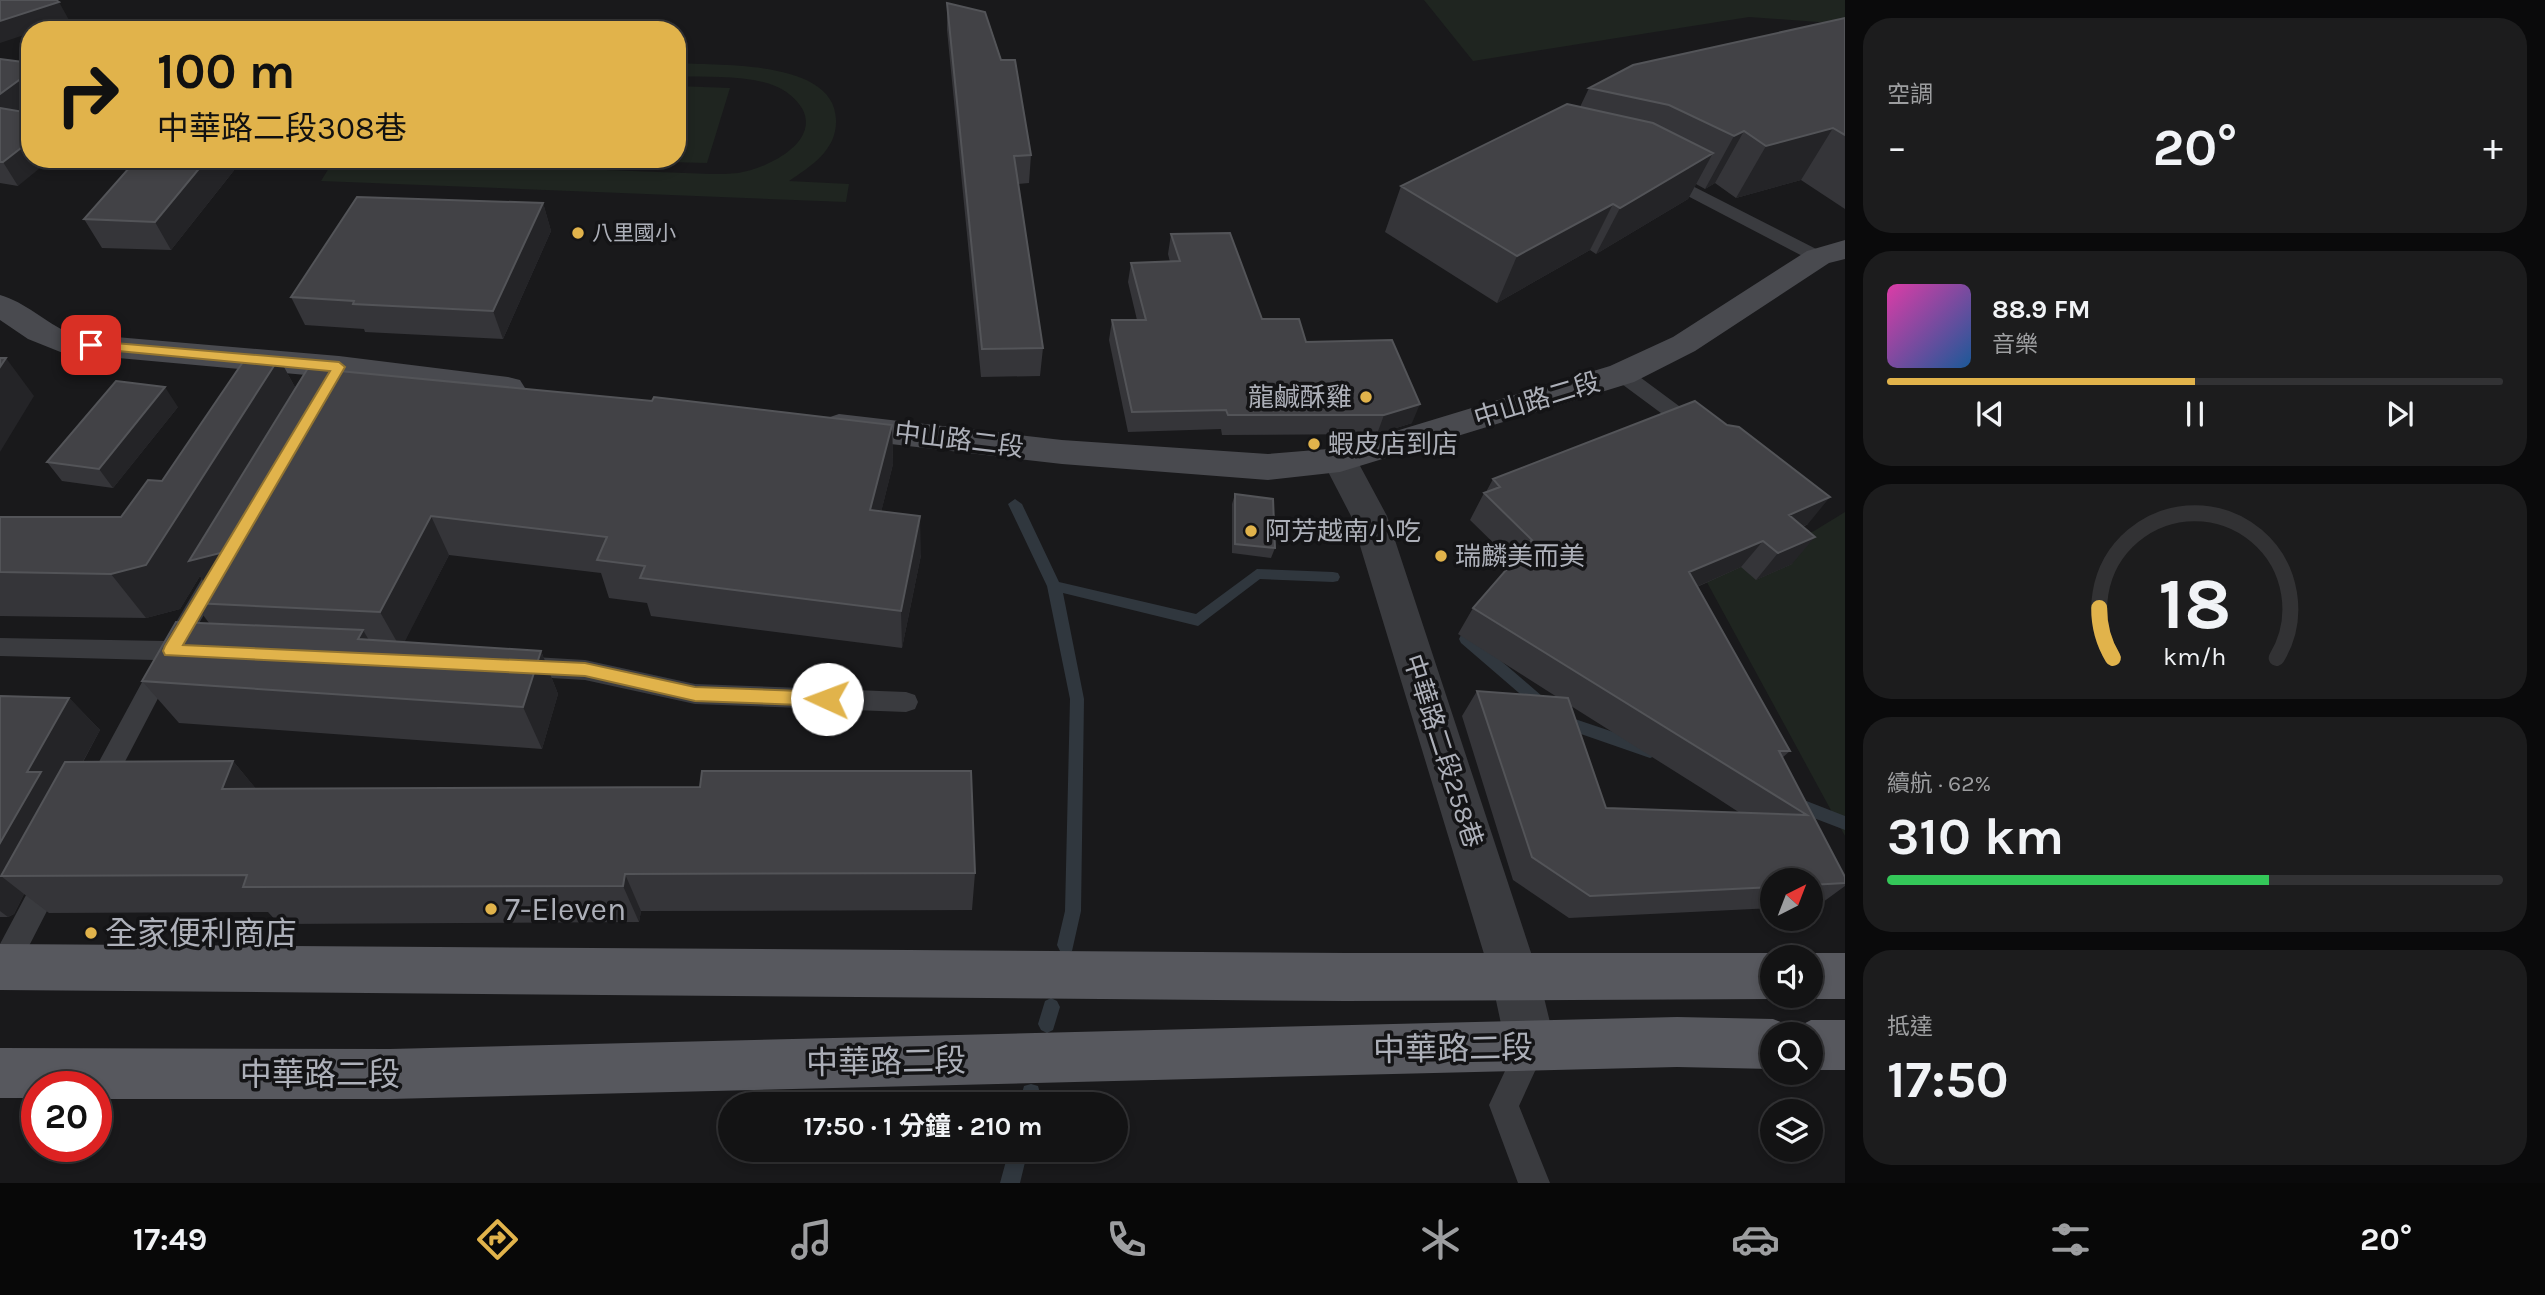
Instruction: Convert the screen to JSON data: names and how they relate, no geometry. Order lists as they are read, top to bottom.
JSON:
{
  "streets": {
    "main road": ["中山路二段", "中華路二段"],
    "street": ["中華路二段258巷"]
  },
  "crossings": [
    ["中山路二段", "中華路二段258巷"],
    ["中華路二段258巷", "中華路二段"]
  ],
  "places": [
    "八里國小",
    "龍鹹酥雞",
    "蝦皮店到店",
    "阿芳越南小吃",
    "瑞麟美而美",
    "7-Eleven",
    "全家便利商店"
  ],
  "north": "top right",
  "page": {
    "tile": [
      "空調",
      ["續航 · 62%", "310 km"],
      ["抵達", "17:50"]
    ],
    "turn": ["100 m", "中華路二段308巷"],
    "heat": ["−", "20°", "+"],
    "song": ["88.9 FM", "音樂"],
    "limit": "20",
    "trip": "17:50 · 1 分鐘 · 210 m",
    "tabs": ["17:49", "20°"],
    "gauge": ["18", "km/h"]
  }
}
